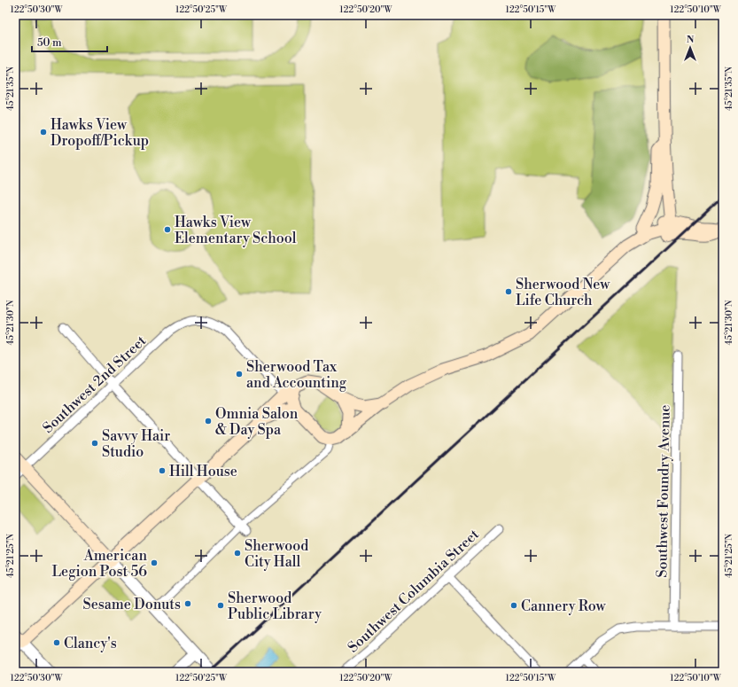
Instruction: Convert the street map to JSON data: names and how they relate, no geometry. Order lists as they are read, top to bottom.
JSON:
{
  "streets": {
    "street": ["Southwest 2nd Street", "Southwest Foundry Avenue", "Southwest Columbia Street"]
  },
  "places": [
    "Hawks View Dropoff/Pickup",
    "Hawks View Elementary School",
    "Sherwood New Life Church",
    "Sherwood Tax and Accounting",
    "Omnia Salon & Day Spa",
    "Savvy Hair Studio",
    "Hill House",
    "Sherwood City Hall",
    "American Legion Post 56",
    "Sesame Donuts",
    "Sherwood Public Library",
    "Cannery Row",
    "Clancy's"
  ],
  "scale_bar": "50 m",
  "north": "top",
  "coordinates": [
    "122°50'30\"W",
    "122°50'25\"W",
    "122°50'20\"W",
    "122°50'15\"W",
    "122°50'10\"W",
    "45°21'35\"N",
    "45°21'30\"N",
    "45°21'25\"N"
  ]
}
